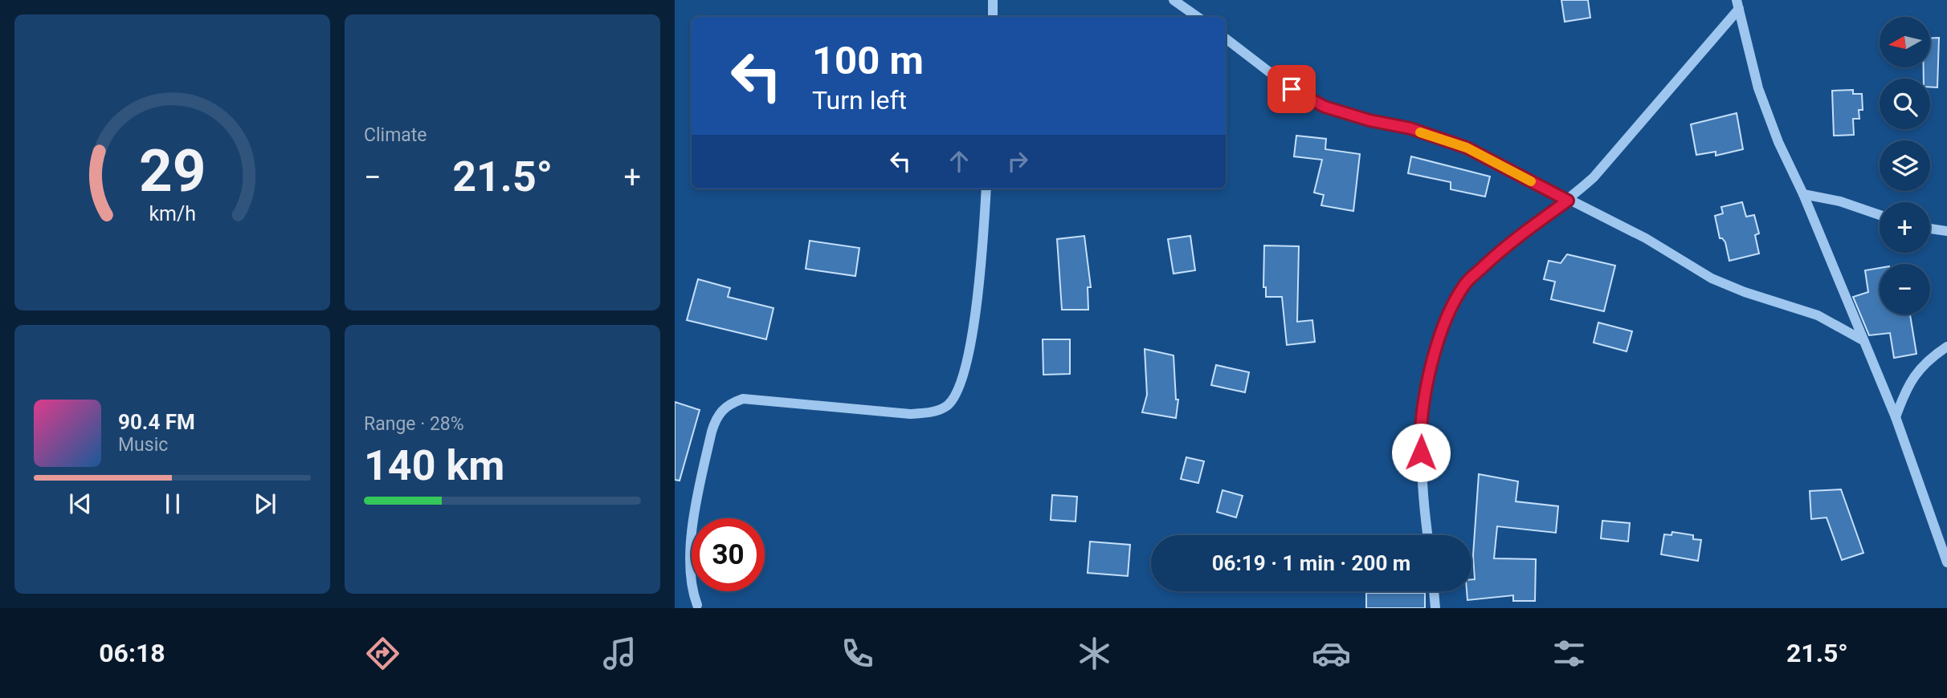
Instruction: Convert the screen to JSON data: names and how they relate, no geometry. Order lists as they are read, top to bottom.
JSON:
{
  "north": "left",
  "page": {
    "tile": [
      "Climate",
      ["Range · 28%", "140 km"]
    ],
    "map_buttons": ["+", "−"],
    "turn": ["100 m", "Turn left"],
    "heat": ["−", "21.5°", "+"],
    "song": ["90.4 FM", "Music"],
    "limit": "30",
    "trip": "06:19 · 1 min · 200 m",
    "tabs": ["06:18", "21.5°"],
    "gauge": ["29", "km/h"]
  }
}
